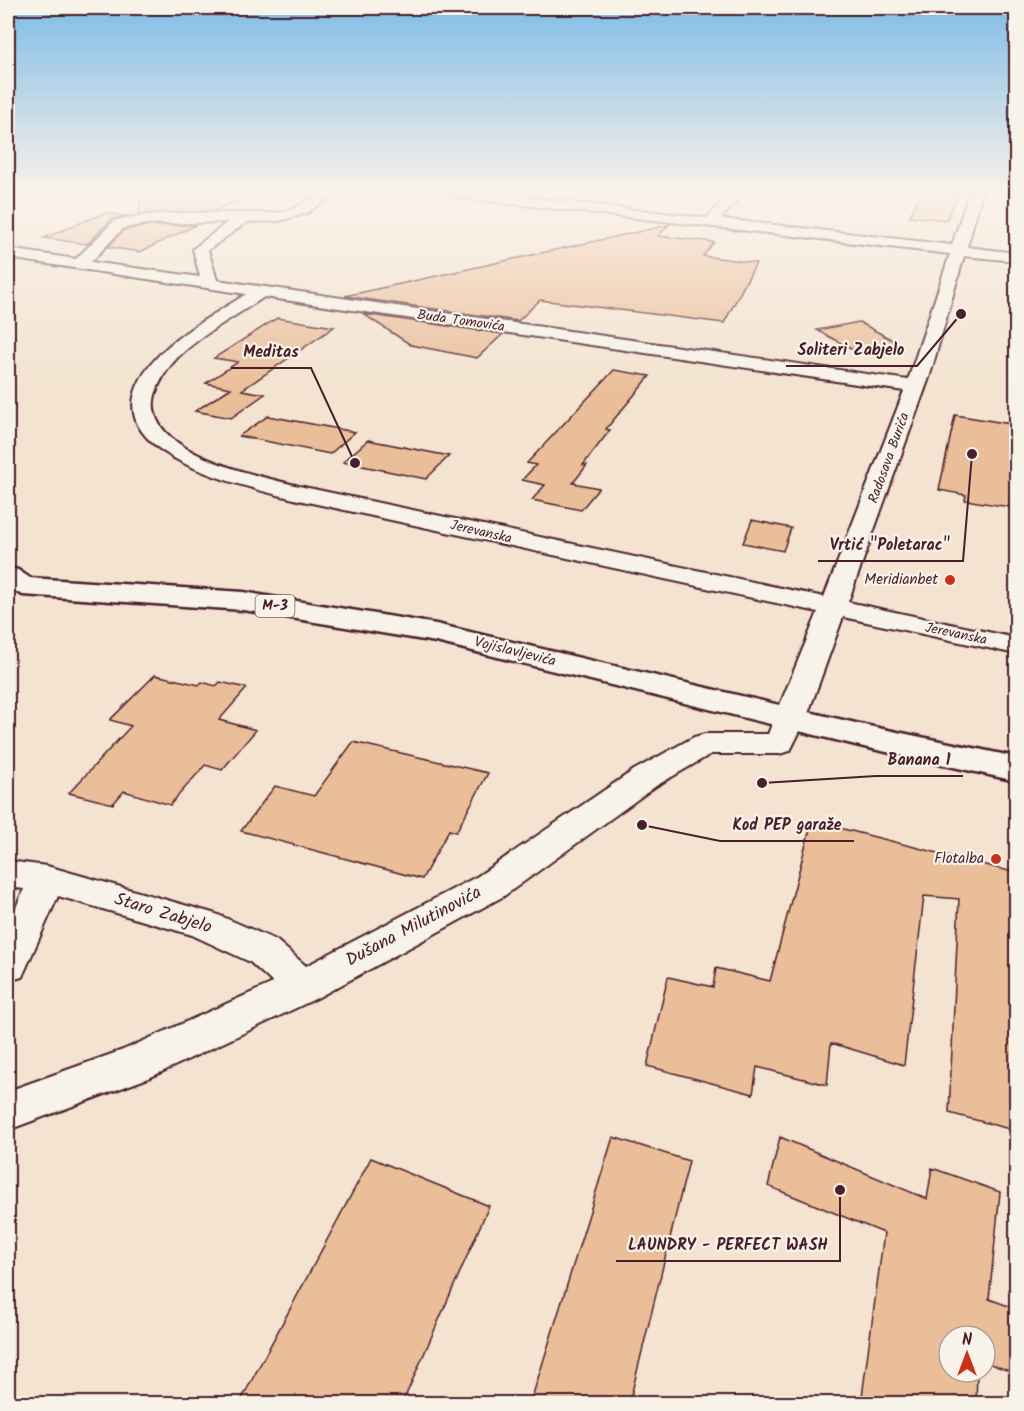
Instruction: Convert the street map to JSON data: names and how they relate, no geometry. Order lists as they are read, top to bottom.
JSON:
{
  "streets": {
    "main road": ["M-3", "Vojislavljevića"],
    "street": [
      "Buda Tomovića",
      "Radosava Burića",
      "Jerevanska",
      "Staro Zabjelo",
      "Dušana Milutinovića"
    ]
  },
  "crossings": [
    ["Buda Tomovića", "Radosava Burića"],
    ["Buda Tomovića", "Jerevanska"],
    ["Radosava Burića", "Jerevanska"],
    ["Radosava Burića", "Vojislavljevića"],
    ["Radosava Burića", "Dušana Milutinovića"],
    ["Vojislavljevića", "Dušana Milutinovića"],
    ["Staro Zabjelo", "Dušana Milutinovića"]
  ],
  "places": [
    "Soliteri Zabjelo",
    "Vrtić \"Poletarac\"",
    "Meditas",
    "Meridianbet",
    "Banana 1",
    "Kod PEP garaže",
    "Flotalba",
    "LAUNDRY - PERFECT WASH"
  ],
  "north": "top"
}
